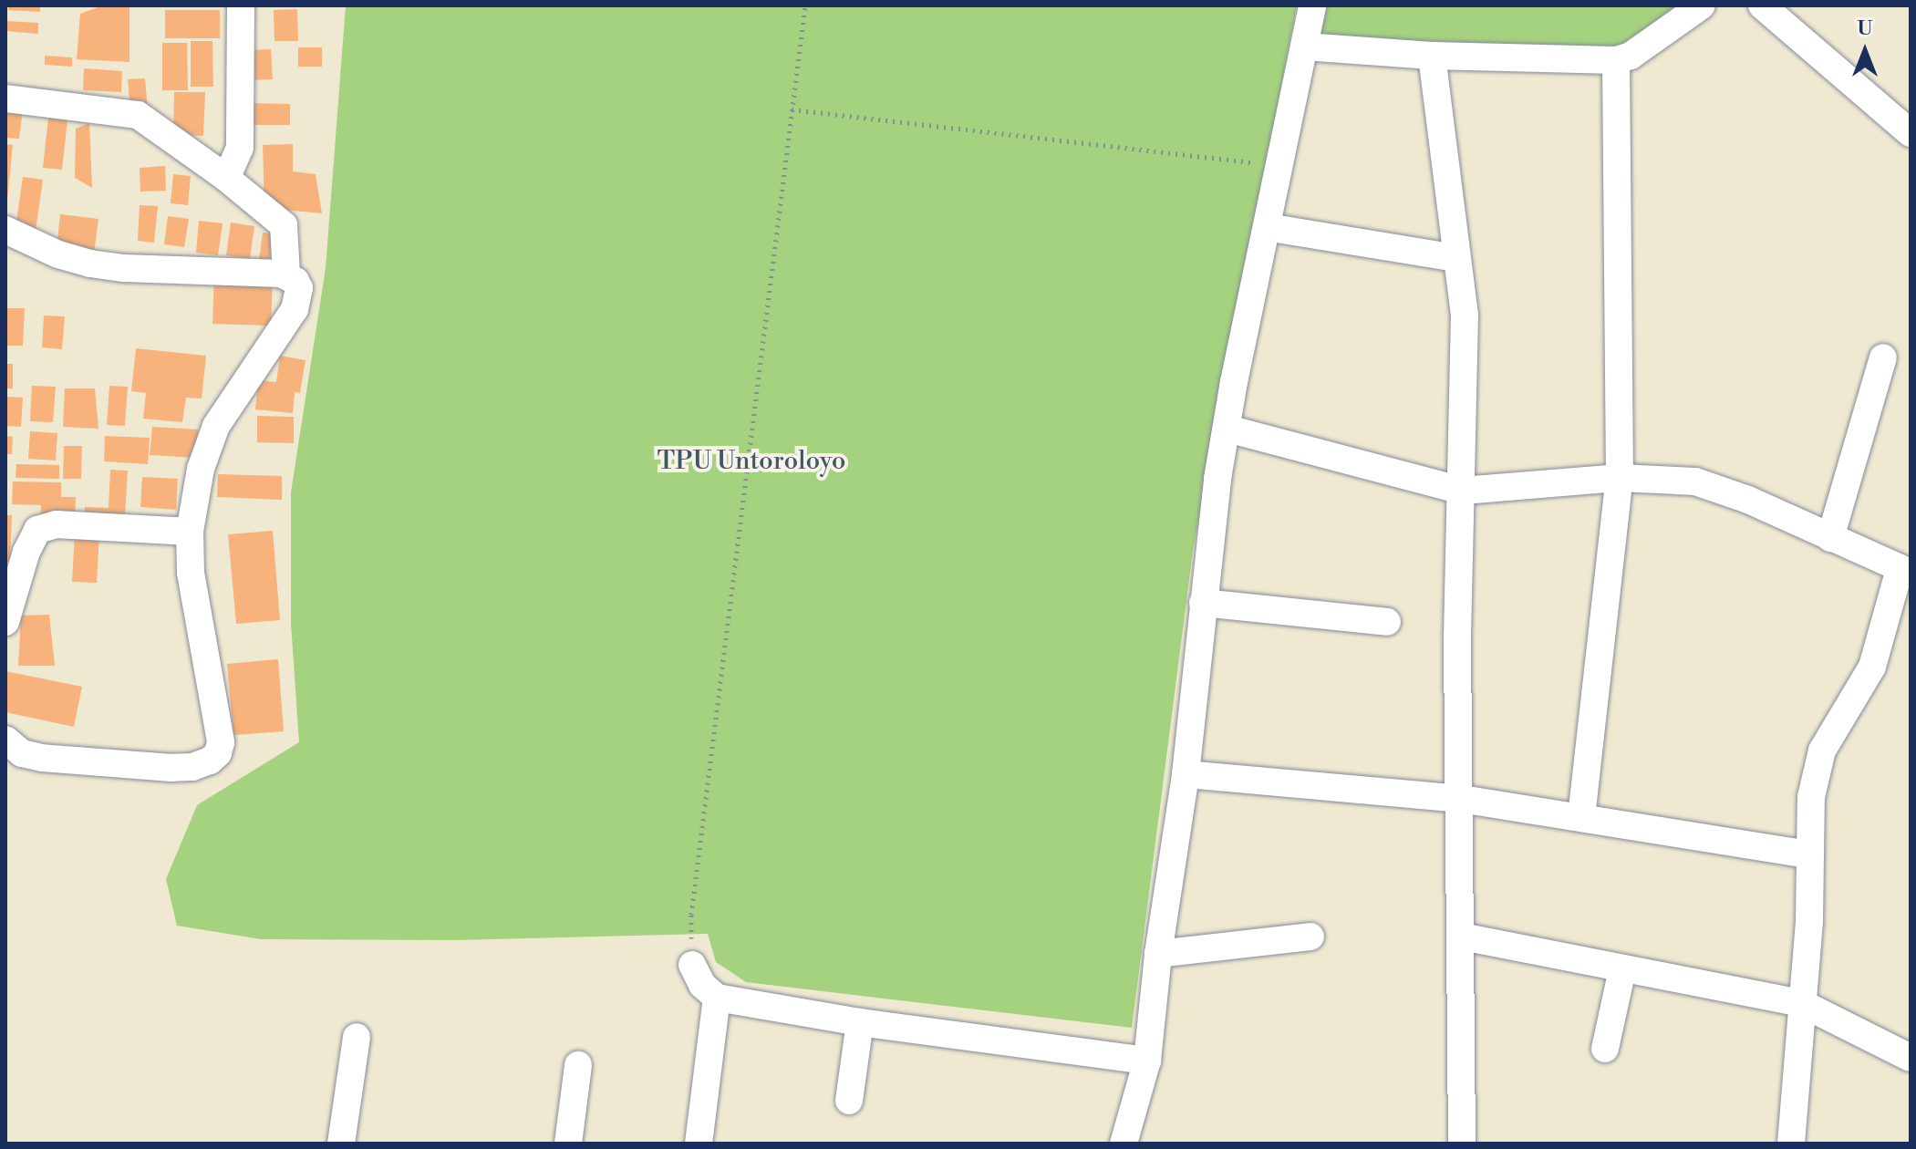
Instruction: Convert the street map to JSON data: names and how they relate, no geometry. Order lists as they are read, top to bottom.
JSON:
{
  "parks": ["TPU Untoroloyo"],
  "north": "top"
}
